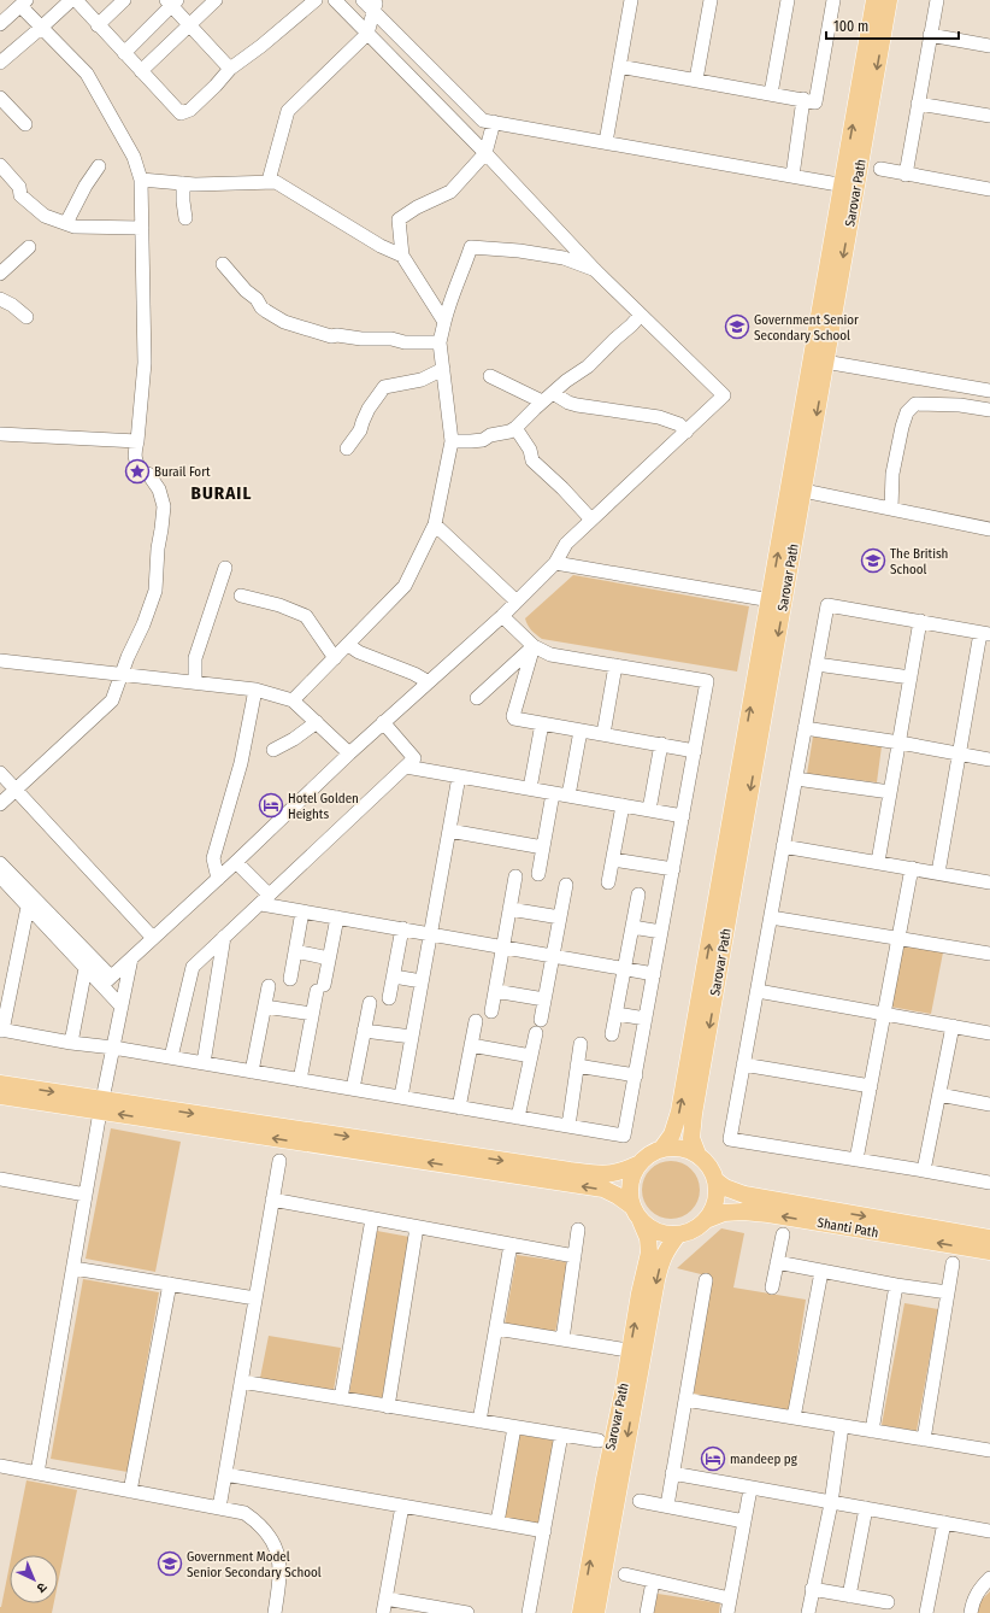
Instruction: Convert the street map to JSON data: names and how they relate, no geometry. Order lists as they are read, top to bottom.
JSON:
{
  "streets": {
    "main road": ["Sarovar Path", "Shanti Path"]
  },
  "crossings": [
    ["Sarovar Path", "Shanti Path"]
  ],
  "districts": ["BURAIL"],
  "places": {
    "school or university": ["Government Senior Secondary School", "The British School", "Government Model Senior Secondary School"],
    "place": ["Burail Fort"],
    "hotel": ["Hotel Golden Heights", "mandeep pg"]
  },
  "scale_bar": "100 m",
  "north": "bottom right"
}
